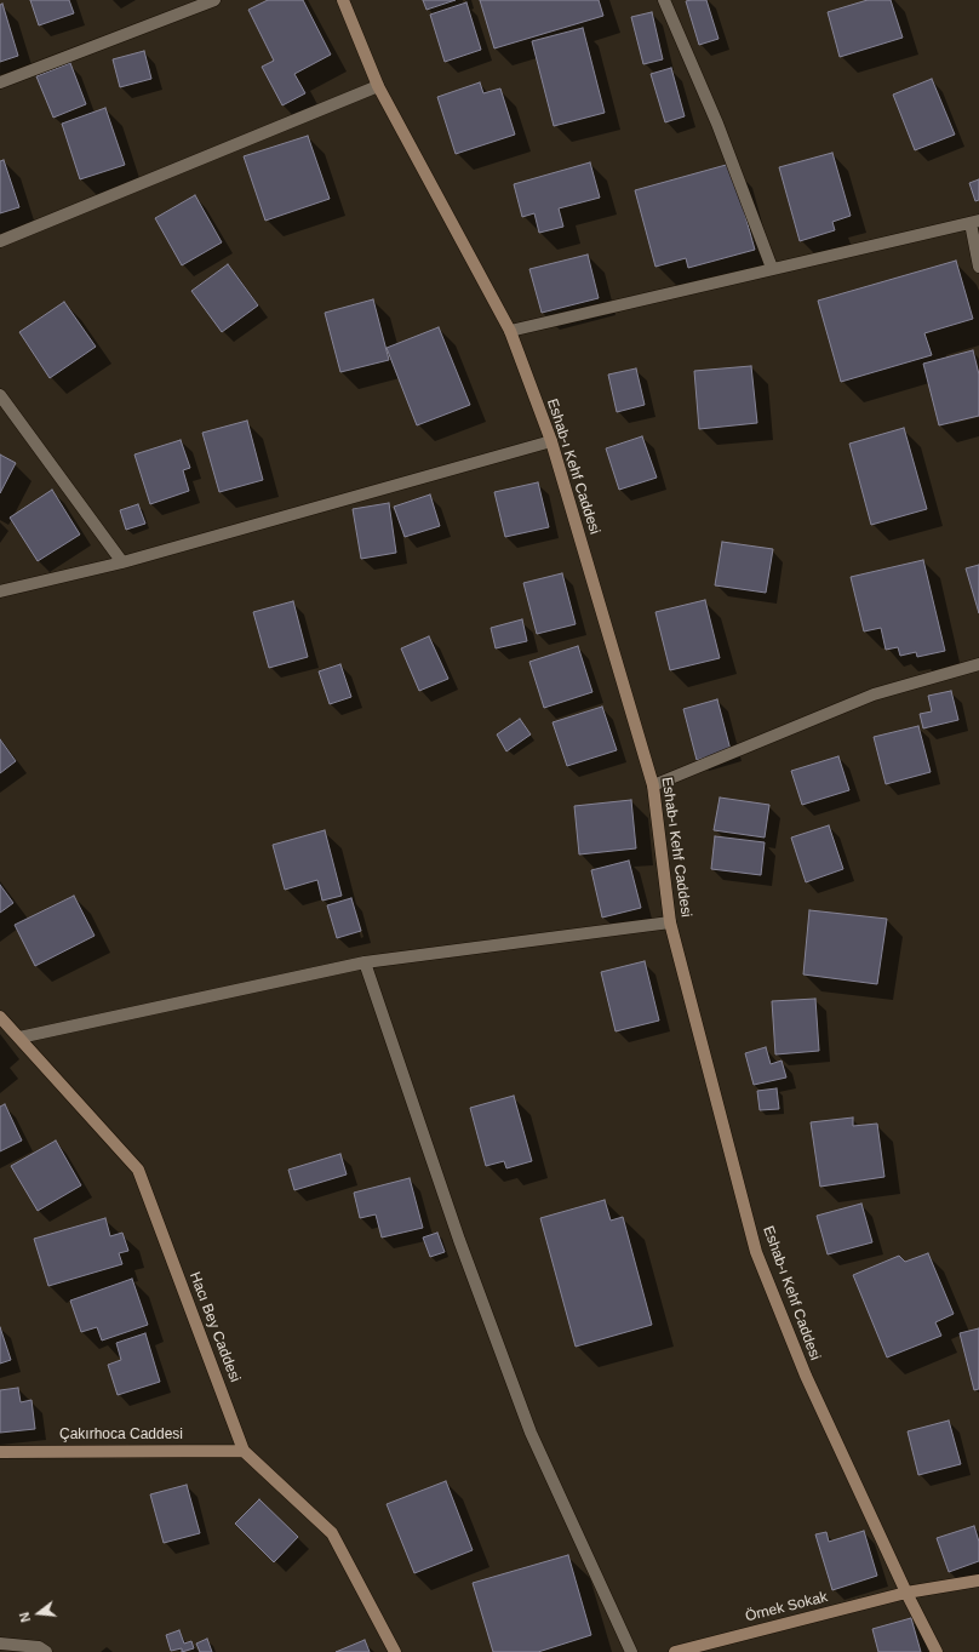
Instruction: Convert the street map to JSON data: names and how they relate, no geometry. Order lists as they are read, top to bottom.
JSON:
{
  "streets": {
    "street": [
      "Eshab-ı Kehf Caddesi",
      "Hacı Bey Caddesi",
      "Çakırhoca Caddesi",
      "Örnek Sokak"
    ]
  },
  "crossings": [
    ["Eshab-ı Kehf Caddesi", "Örnek Sokak"],
    ["Hacı Bey Caddesi", "Çakırhoca Caddesi"]
  ],
  "north": "left"
}
